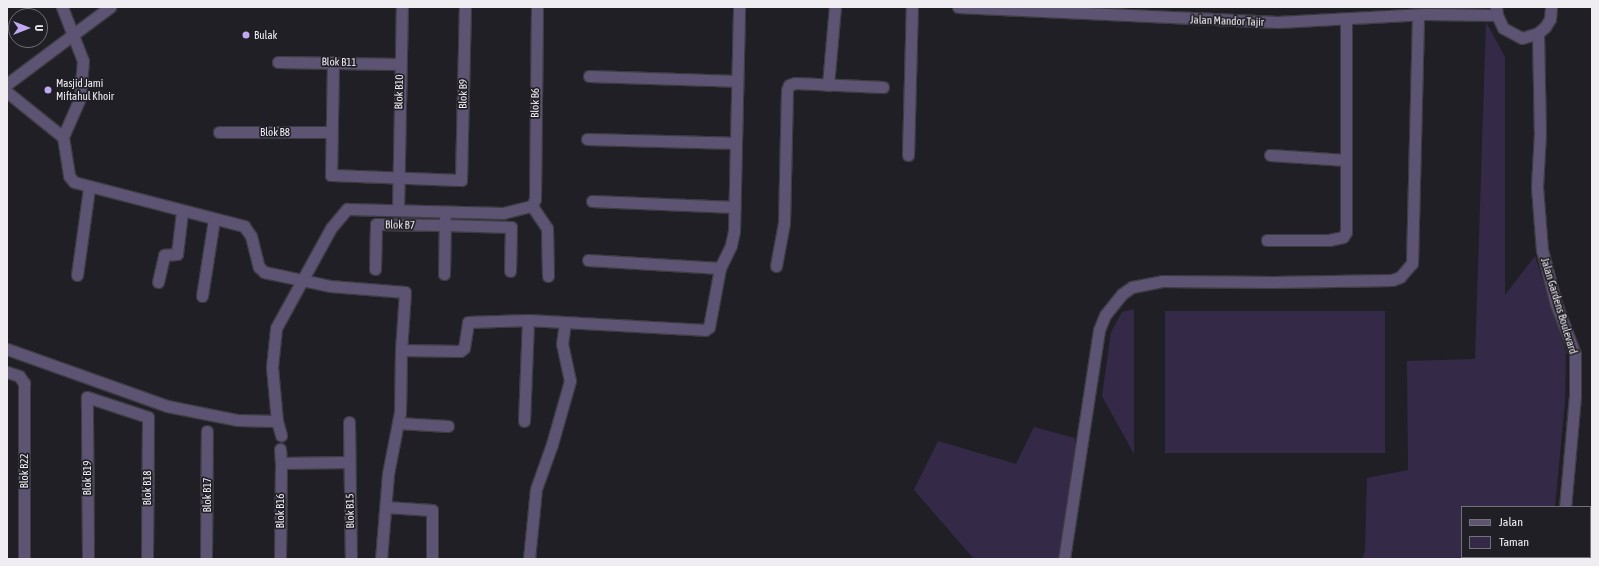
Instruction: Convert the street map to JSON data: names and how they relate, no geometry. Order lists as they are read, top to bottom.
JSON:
{
  "streets": {
    "street": [
      "Jalan Mandor Tajir",
      "Blok B11",
      "Blok B10",
      "Blok B9",
      "Blok B6",
      "Blok B8",
      "Blok B7",
      "Jalan Gardens Boulevard",
      "Blok B22",
      "Blok B19",
      "Blok B18",
      "Blok B17",
      "Blok B16",
      "Blok B15"
    ]
  },
  "crossings": [
    ["Blok B11", "Blok B10"],
    ["Blok B10", "Blok B9"],
    ["Blok B19", "Blok B18"]
  ],
  "places": ["Bulak", "Masjid Jami Miftahul Khoir"],
  "legend": ["Jalan", "Taman"],
  "north": "right"
}
